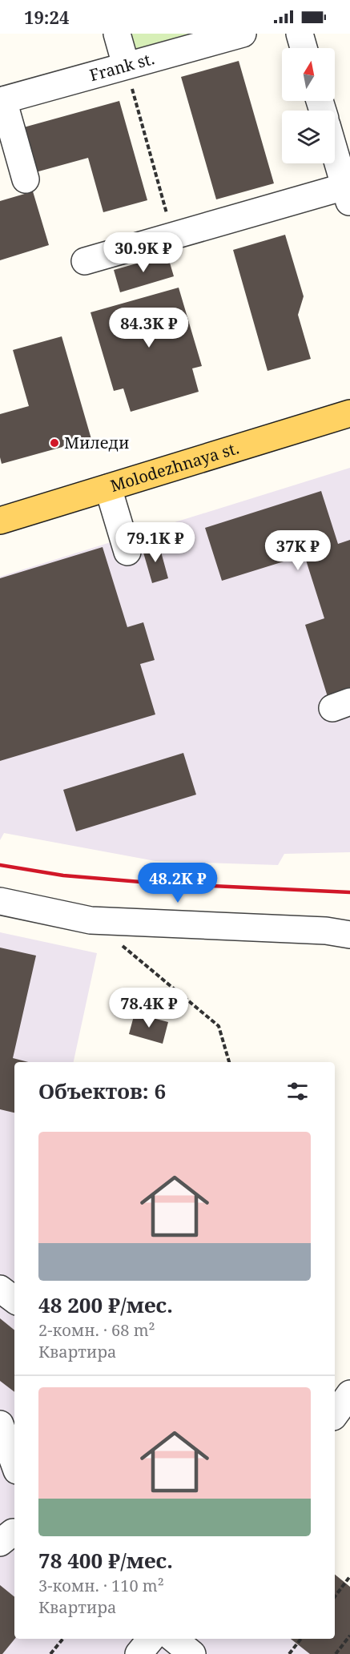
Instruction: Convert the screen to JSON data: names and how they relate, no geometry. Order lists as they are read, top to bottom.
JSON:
{
  "streets": {
    "main road": ["Molodezhnaya st."],
    "street": ["Frank st."]
  },
  "places": ["Миледи"],
  "north": "top",
  "page": {
    "status": "19:24",
    "price": [
      "30.9K ₽",
      "84.3K ₽",
      "79.1K ₽",
      "37K ₽",
      "48.2K ₽",
      "78.4K ₽"
    ],
    "heading": "Объектов: 6",
    "list": [
      {
        "name": "48 200 ₽/мес.",
        "note": "2-комн. · 68 m² · Квартира"
      },
      {
        "name": "78 400 ₽/мес.",
        "note": "3-комн. · 110 m² · Квартира"
      }
    ]
  }
}
